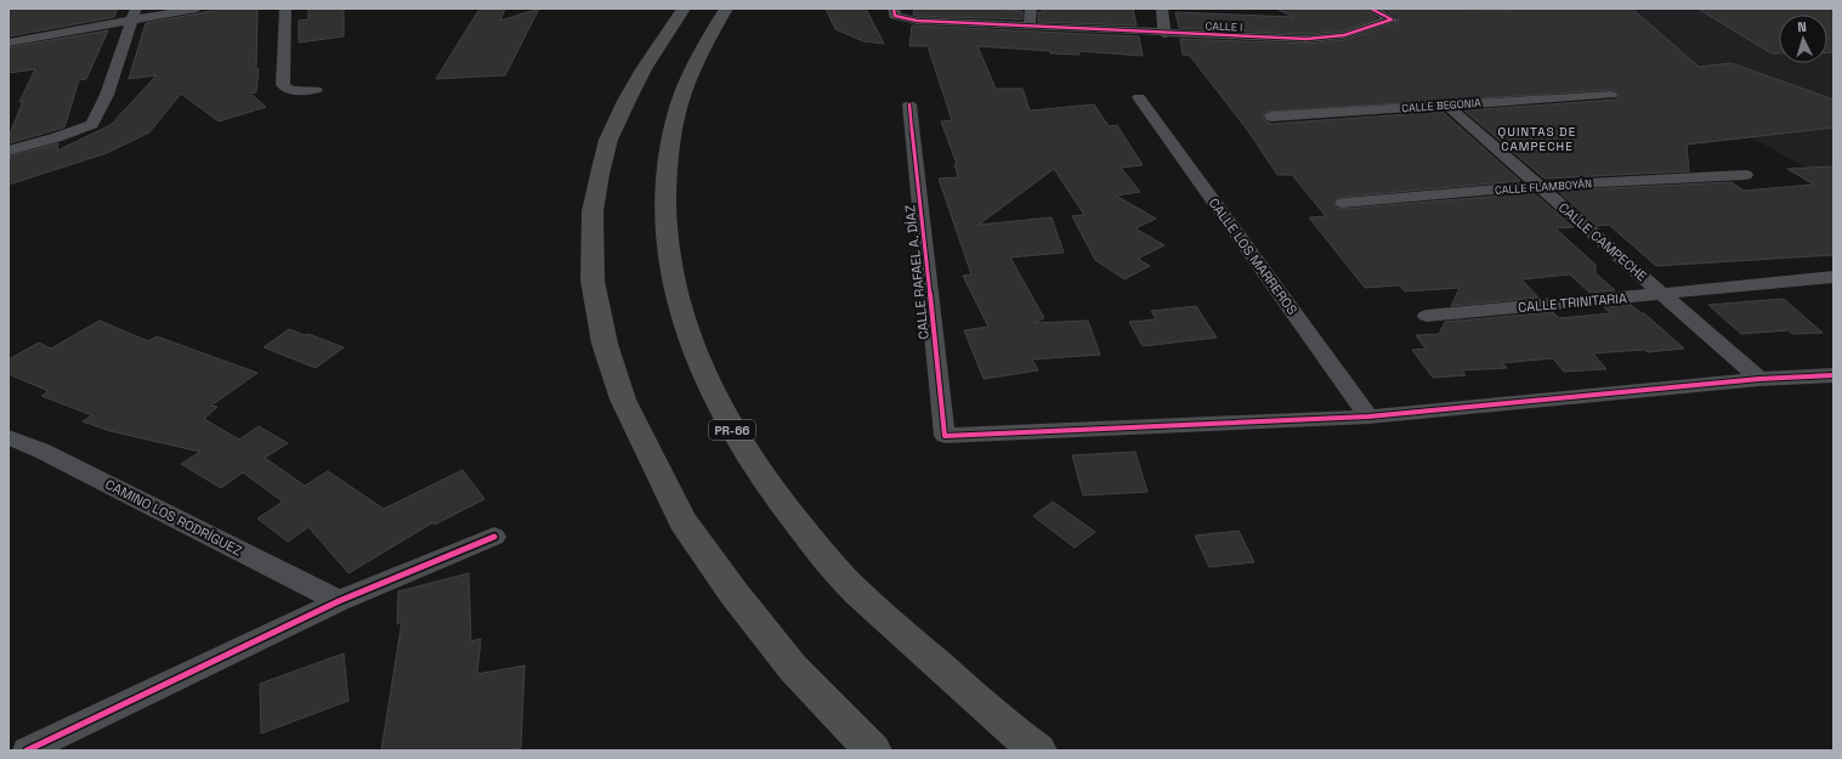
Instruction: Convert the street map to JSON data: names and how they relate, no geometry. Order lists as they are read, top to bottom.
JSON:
{
  "streets": {
    "highway": ["PR-66"],
    "street": [
      "CALLE I",
      "CALLE BEGONIA",
      "CALLE FLAMBOYÁN",
      "CALLE CAMPECHE",
      "CALLE LOS MARREROS",
      "CALLE RAFAEL A. DÍAZ",
      "CALLE TRINITARIA",
      "CAMINO LOS RODRÍGUEZ"
    ]
  },
  "crossings": [
    ["CALLE BEGONIA", "CALLE CAMPECHE"],
    ["CALLE FLAMBOYÁN", "CALLE CAMPECHE"],
    ["CALLE CAMPECHE", "CALLE TRINITARIA"],
    ["CALLE LOS MARREROS", "CALLE RAFAEL A. DÍAZ"]
  ],
  "districts": ["QUINTAS DE CAMPECHE"],
  "north": "top"
}
